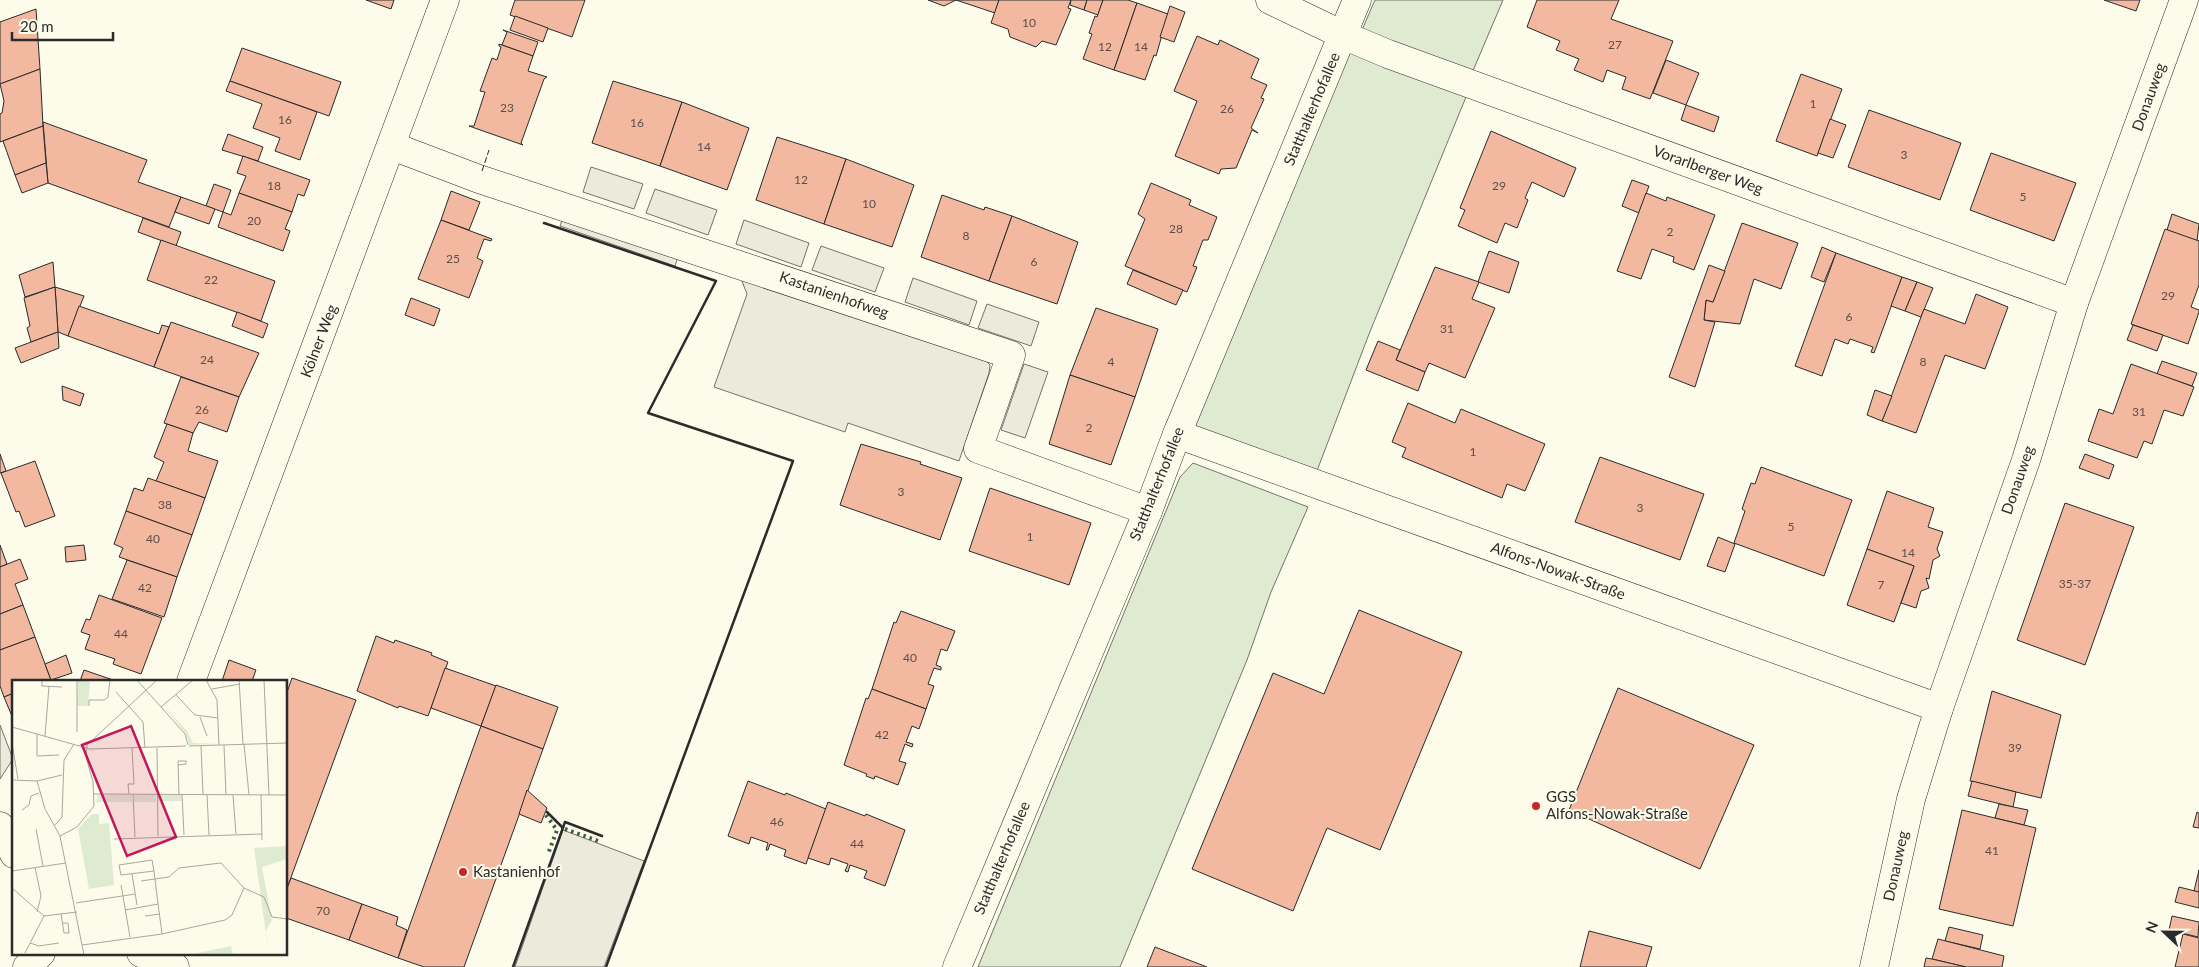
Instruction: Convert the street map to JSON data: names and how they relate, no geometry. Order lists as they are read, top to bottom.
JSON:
{
  "streets": {
    "street": [
      "Donauweg",
      "Statthalterhofallee",
      "Vorarlberger Weg",
      "Kastanienhofweg",
      "Kölner Weg",
      "Alfons-Nowak-Straße"
    ]
  },
  "crossings": [
    ["Donauweg", "Vorarlberger Weg"],
    ["Donauweg", "Alfons-Nowak-Straße"],
    ["Statthalterhofallee", "Vorarlberger Weg"],
    ["Statthalterhofallee", "Kastanienhofweg"],
    ["Statthalterhofallee", "Alfons-Nowak-Straße"],
    ["Kastanienhofweg", "Kölner Weg"]
  ],
  "places": ["GGS Alfons-Nowak-Straße", "Kastanienhof"],
  "house_numbers": [
    "10",
    "27",
    "12",
    "14",
    "1",
    "23",
    "26",
    "16",
    "16",
    "14",
    "3",
    "12",
    "18",
    "29",
    "5",
    "10",
    "20",
    "28",
    "2",
    "8",
    "25",
    "6",
    "22",
    "29",
    "6",
    "31",
    "24",
    "4",
    "8",
    "26",
    "31",
    "2",
    "1",
    "3",
    "38",
    "3",
    "5",
    "1",
    "40",
    "14",
    "35-37",
    "7",
    "42",
    "44",
    "40",
    "42",
    "39",
    "46",
    "44",
    "41",
    "70"
  ],
  "scale_bar": "20 m",
  "north": "left"
}
